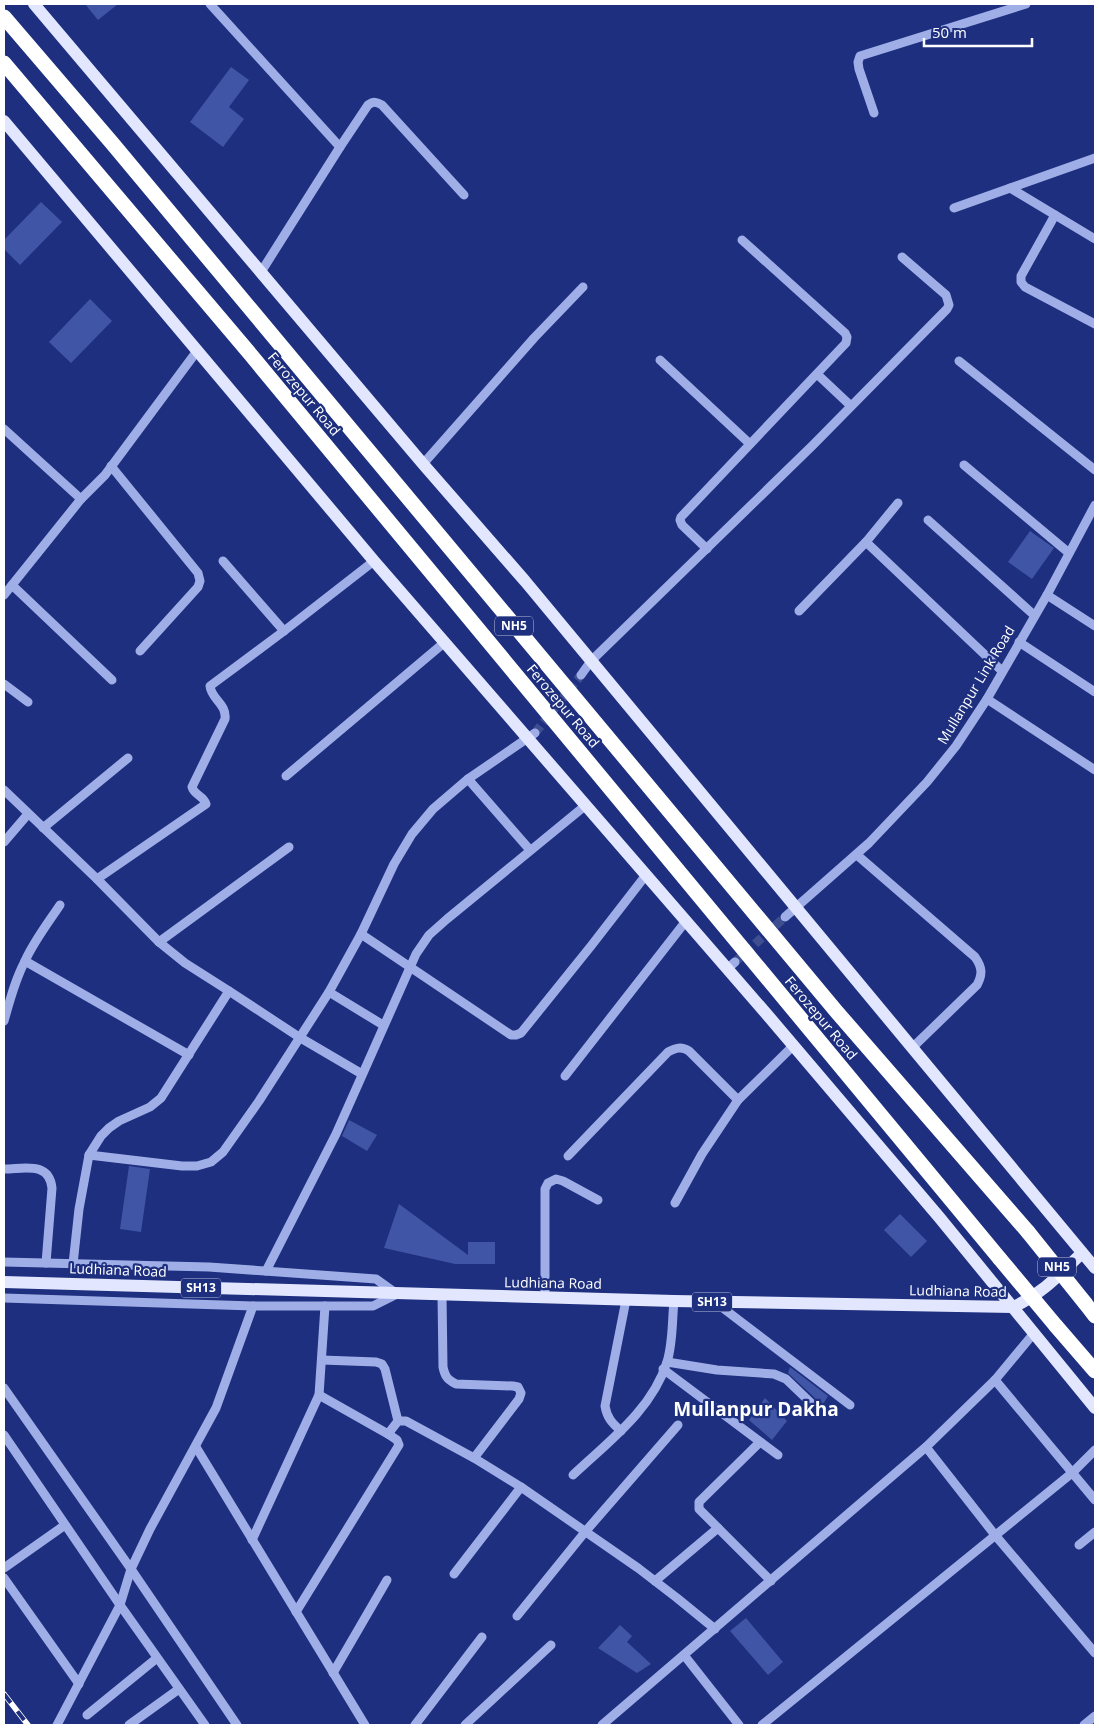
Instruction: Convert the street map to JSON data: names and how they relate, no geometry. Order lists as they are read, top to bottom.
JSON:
{
  "streets": {
    "highway": ["Ferozepur Road", "NH5"],
    "main road": ["Ludhiana Road", "SH13"],
    "street": ["Mullanpur Link Road"]
  },
  "districts": ["Mullanpur Dakha"],
  "scale_bar": "50 m"
}
